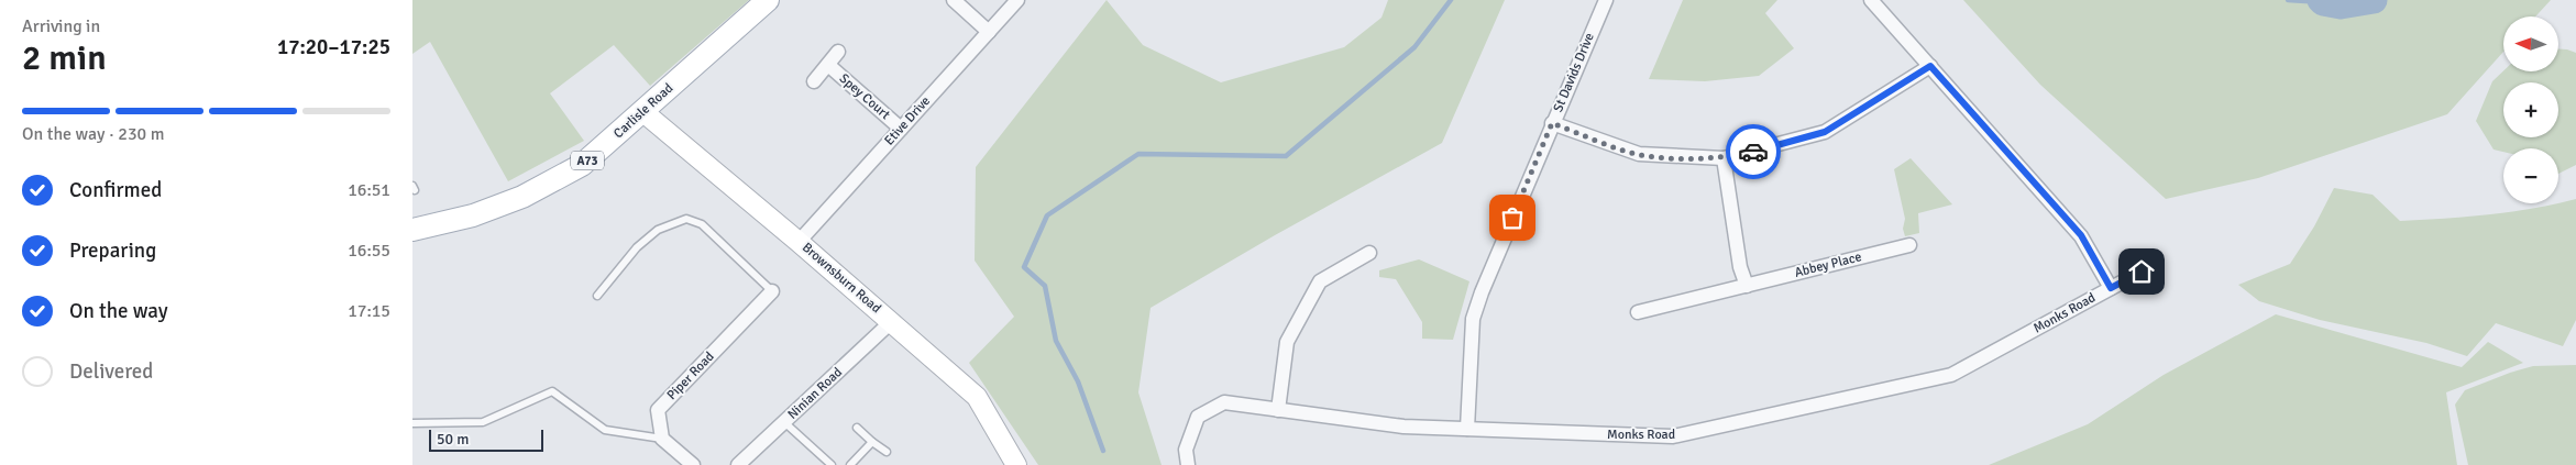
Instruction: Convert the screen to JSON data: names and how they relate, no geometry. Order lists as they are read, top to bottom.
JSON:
{
  "streets": {
    "main road": ["Carlisle Road", "A73", "Brownsburn Road"],
    "street": [
      "St Davids Drive",
      "Spey Court",
      "Etive Drive",
      "Abbey Place",
      "Monks Road",
      "Piper Road",
      "Ninian Road"
    ]
  },
  "crossings": [
    ["St Davids Drive", "Monks Road"],
    ["Spey Court", "Etive Drive"],
    ["Carlisle Road", "Brownsburn Road"],
    ["Etive Drive", "Brownsburn Road"],
    ["Brownsburn Road", "Ninian Road"]
  ],
  "scale_bar": "50 m",
  "north": "left",
  "page": {
    "heading": ["2 min", "Arriving in", "17:20–17:25"],
    "map_buttons": ["+", "−"],
    "bar": "On the way · 230 m",
    "list": [
      ["Confirmed", "16:51"],
      ["Preparing", "16:55"],
      ["On the way", "17:15"],
      "Delivered"
    ],
    "scale": "50 m"
  }
}
